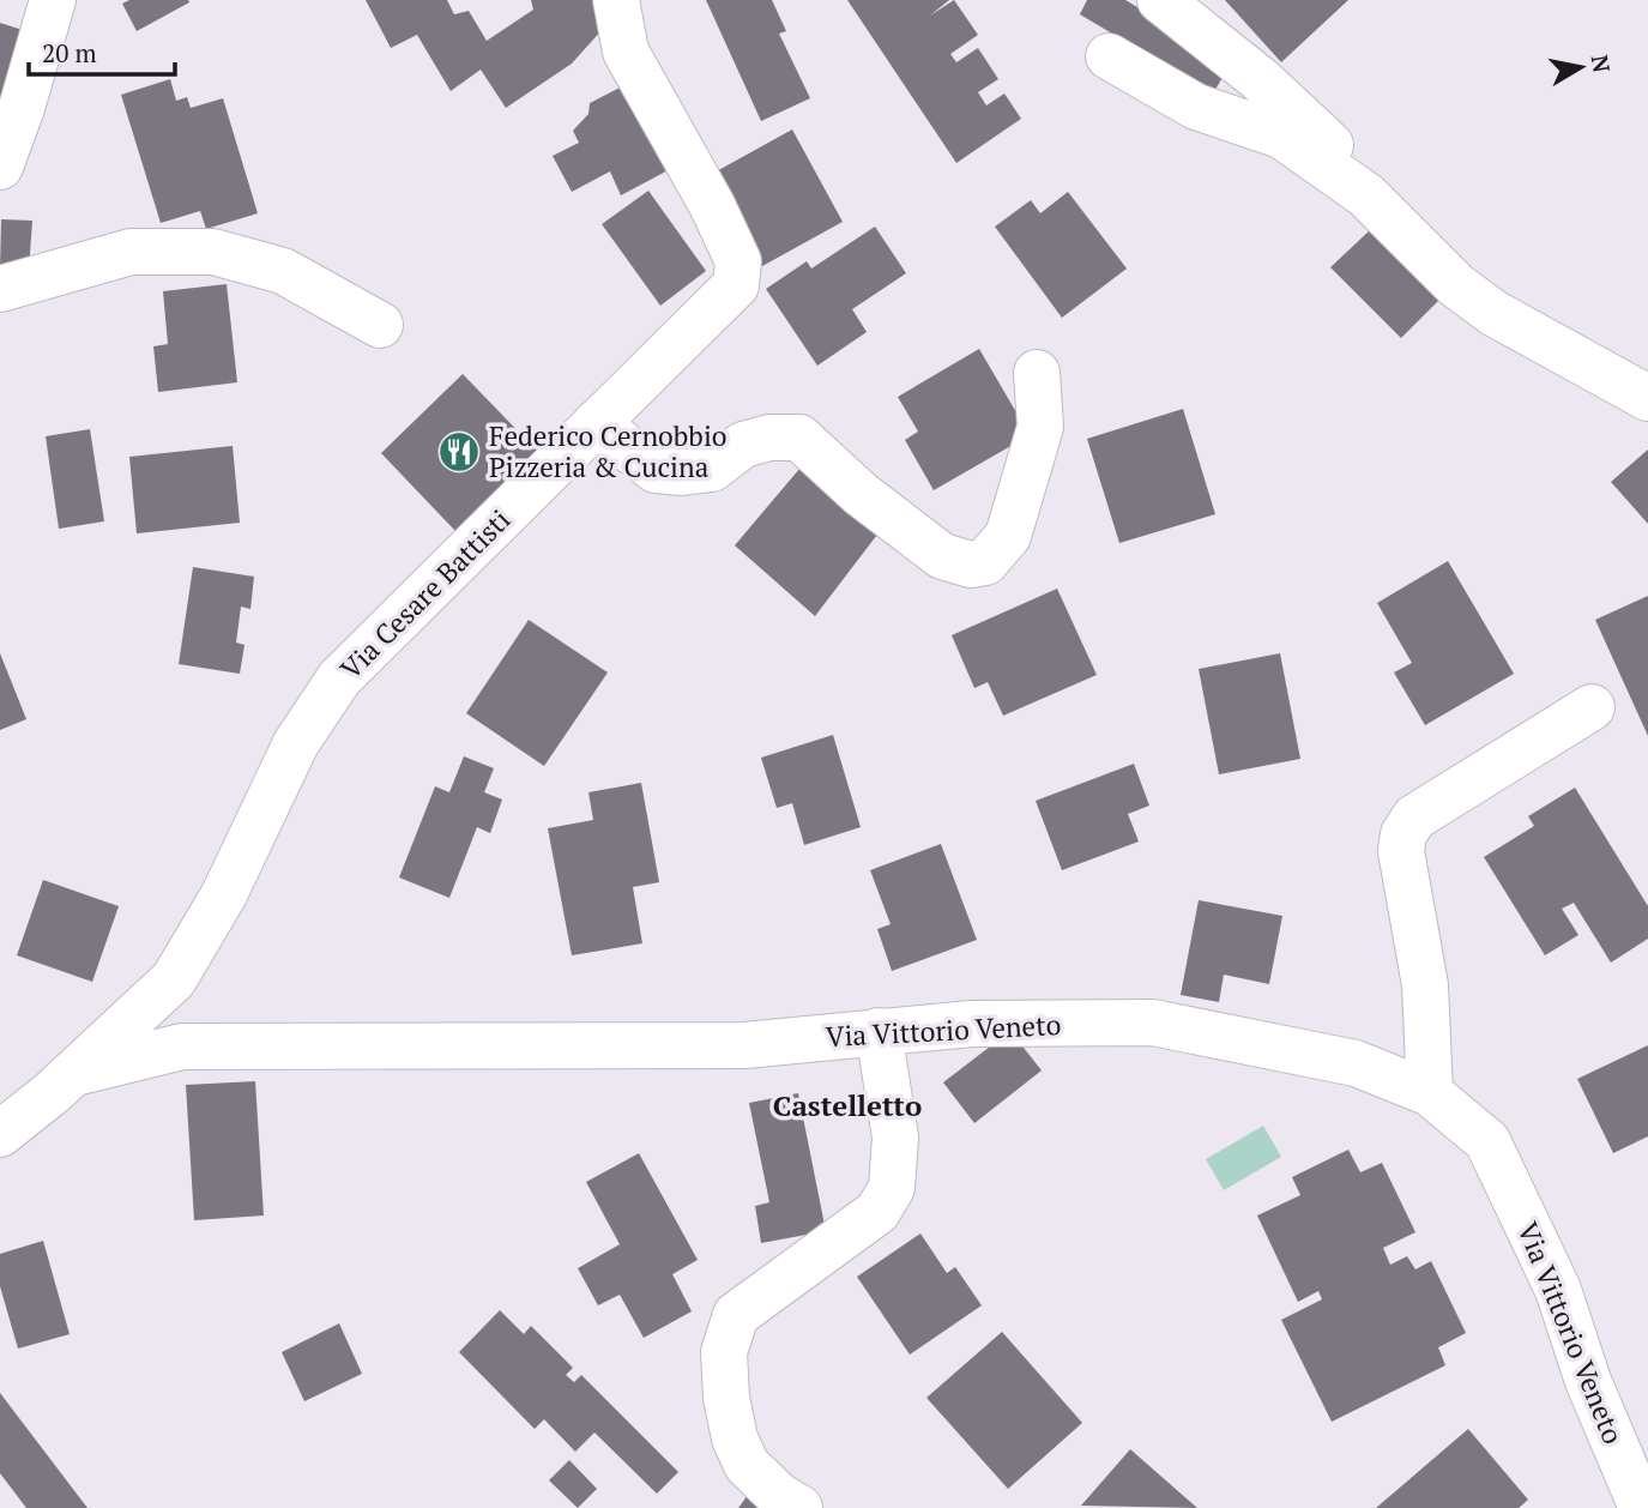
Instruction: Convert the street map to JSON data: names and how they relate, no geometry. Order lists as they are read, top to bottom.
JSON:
{
  "streets": {
    "street": ["Via Cesare Battisti", "Via Vittorio Veneto"]
  },
  "crossings": [
    ["Via Cesare Battisti", "Via Vittorio Veneto"]
  ],
  "districts": ["Castelletto"],
  "places": {
    "restaurant": ["Federico Cernobbio Pizzeria & Cucina"]
  },
  "scale_bar": "20 m",
  "north": "right"
}
